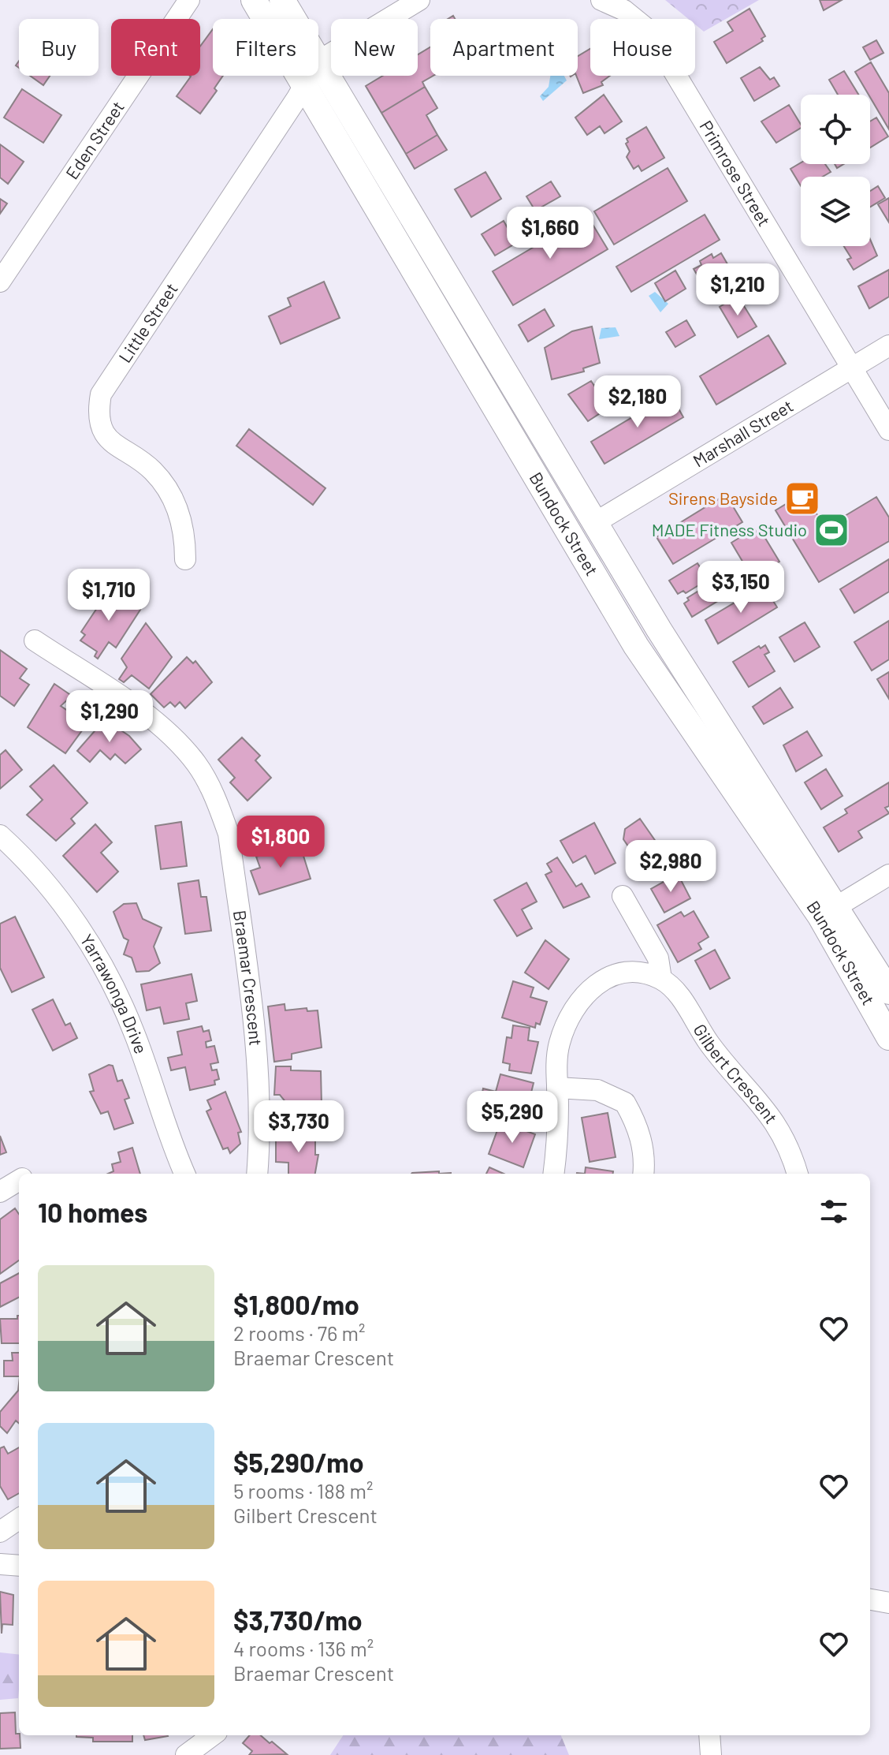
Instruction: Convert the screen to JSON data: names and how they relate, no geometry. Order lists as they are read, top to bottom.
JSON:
{
  "streets": {
    "main road": ["Bundock Street"],
    "street": [
      "Eden Street",
      "Primrose Street",
      "Little Street",
      "Marshall Street",
      "Braemar Crescent",
      "Yarrawonga Drive",
      "Gilbert Crescent"
    ]
  },
  "crossings": [
    ["Primrose Street", "Marshall Street"],
    ["Little Street", "Bundock Street"],
    ["Marshall Street", "Bundock Street"]
  ],
  "places": {
    "cafe": ["Sirens Bayside"],
    "sports": ["MADE Fitness Studio"]
  },
  "page": {
    "chip": [
      "Buy",
      "Rent",
      "Filters",
      "New",
      "Apartment",
      "House"
    ],
    "price": [
      "$1,660",
      "$1,210",
      "$2,180",
      "$3,150",
      "$1,710",
      "$1,290",
      "$1,800",
      "$2,980",
      "$5,290",
      "$3,730"
    ],
    "heading": "10 homes",
    "list": [
      {
        "name": "$1,800/mo",
        "note": "2 rooms · 76 m² · Braemar Crescent"
      },
      {
        "name": "$5,290/mo",
        "note": "5 rooms · 188 m² · Gilbert Crescent"
      },
      {
        "name": "$3,730/mo",
        "note": "4 rooms · 136 m² · Braemar Crescent"
      }
    ]
  }
}
